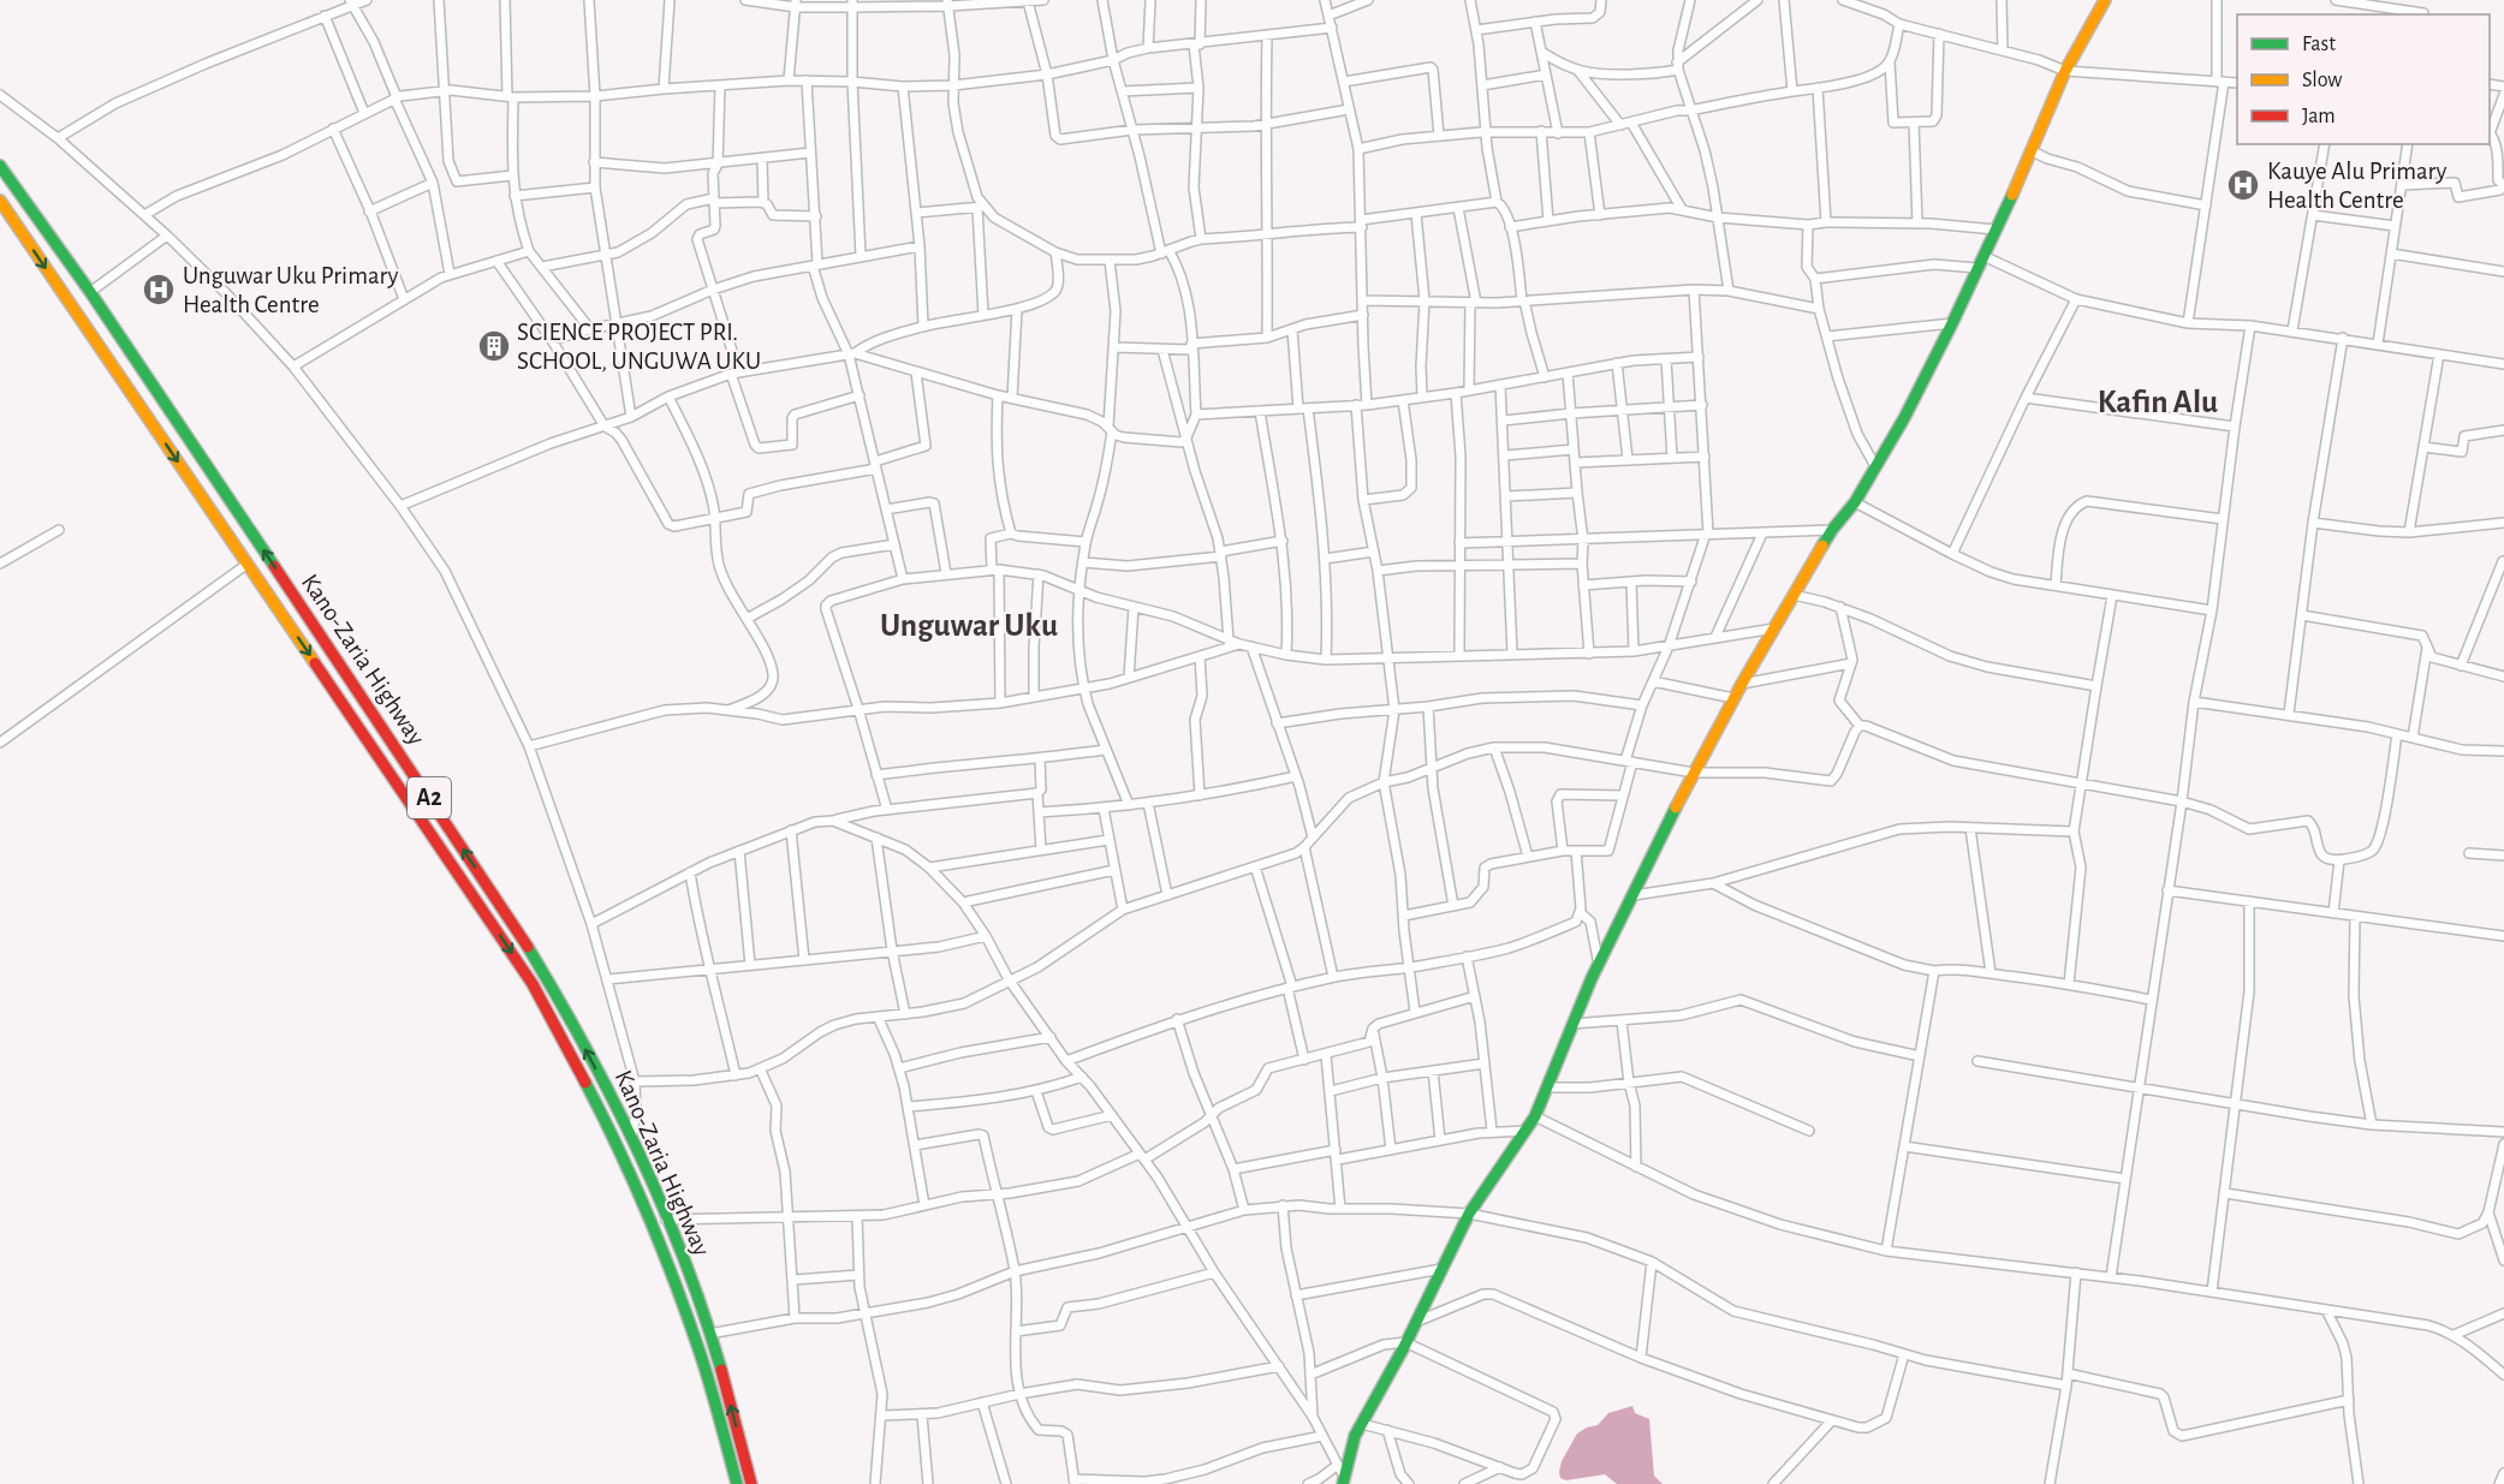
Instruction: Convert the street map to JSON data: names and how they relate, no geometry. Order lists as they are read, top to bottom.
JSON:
{
  "streets": {
    "main road": ["Kano-Zaria Highway", "A2"]
  },
  "districts": ["Kafin Alu", "Unguwar Uku"],
  "places": {
    "hospital": ["Kauye Alu Primary Health Centre", "Unguwar Uku Primary Health Centre"],
    "building": ["SCIENCE PROJECT PRI. SCHOOL, UNGUWA UKU"]
  },
  "legend": ["Fast", "Slow", "Jam"]
}
